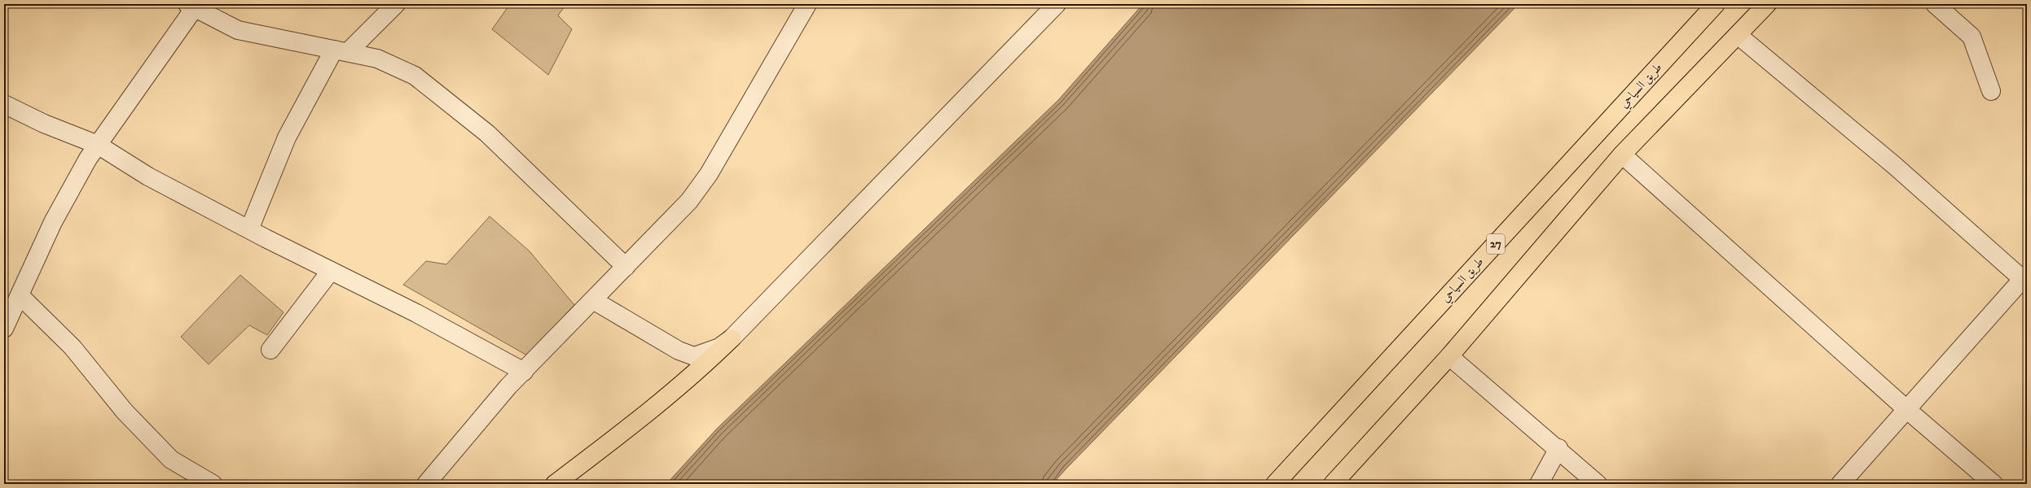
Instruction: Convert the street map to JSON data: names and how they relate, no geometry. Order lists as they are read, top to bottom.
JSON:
{
  "streets": {
    "main road": ["طريق السياحي", "27"]
  }
}
